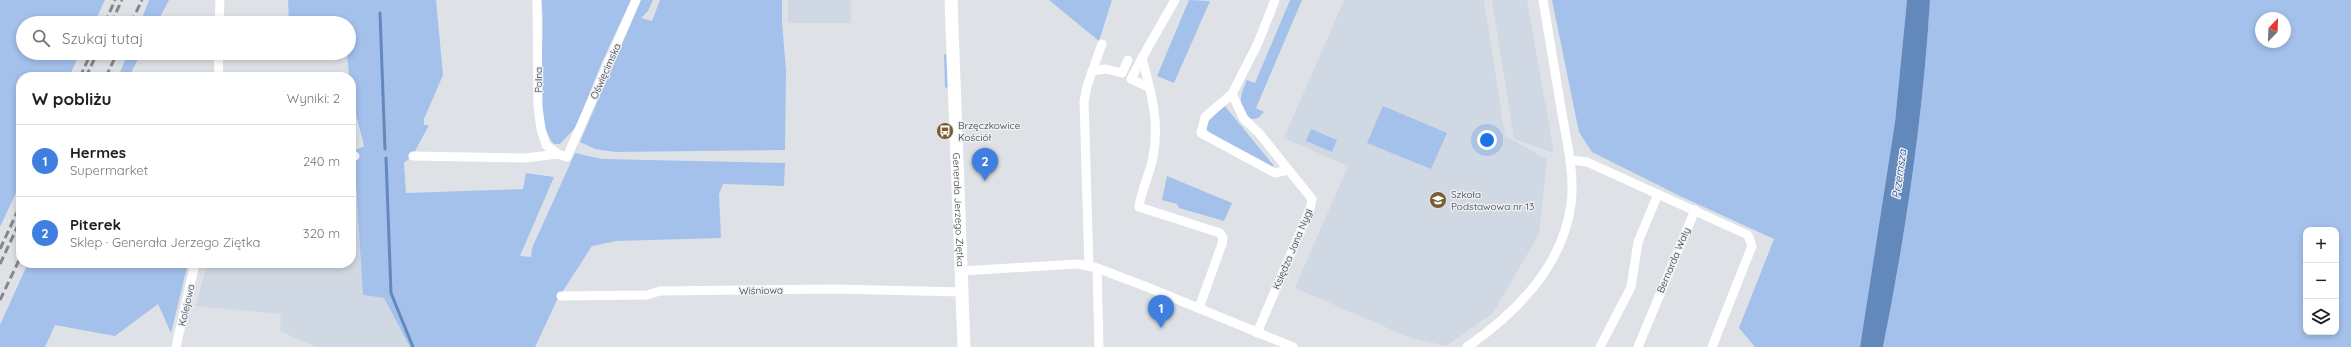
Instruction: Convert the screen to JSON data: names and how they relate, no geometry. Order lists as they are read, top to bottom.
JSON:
{
  "streets": {
    "main road": ["Generała Jerzego Ziętka"],
    "street": [
      "Oświęcimska",
      "Polna",
      "Księdza Jana Nygi",
      "Bernarda Wały",
      "Wiśniowa",
      "Kolejowa"
    ]
  },
  "crossings": [
    ["Oświęcimska", "Polna"],
    ["Generała Jerzego Ziętka", "Wiśniowa"]
  ],
  "water": ["Przemsza"],
  "places": {
    "bus stop": ["Brzęczkowice Kościół"],
    "school or university": ["Szkoła Podstawowa nr 13"]
  },
  "north": "top right",
  "page": {
    "search": "Szukaj tutaj",
    "heading": ["W pobliżu", "Wyniki: 2"],
    "list": [
      {
        "mark": "1",
        "name": "Hermes",
        "note": "Supermarket",
        "value": "240 m"
      },
      {
        "mark": "2",
        "name": "Piterek",
        "note": "Sklep · Generała Jerzego Ziętka",
        "value": "320 m"
      }
    ],
    "pins": ["2", "1"],
    "map_buttons": ["+", "−"]
  }
}
